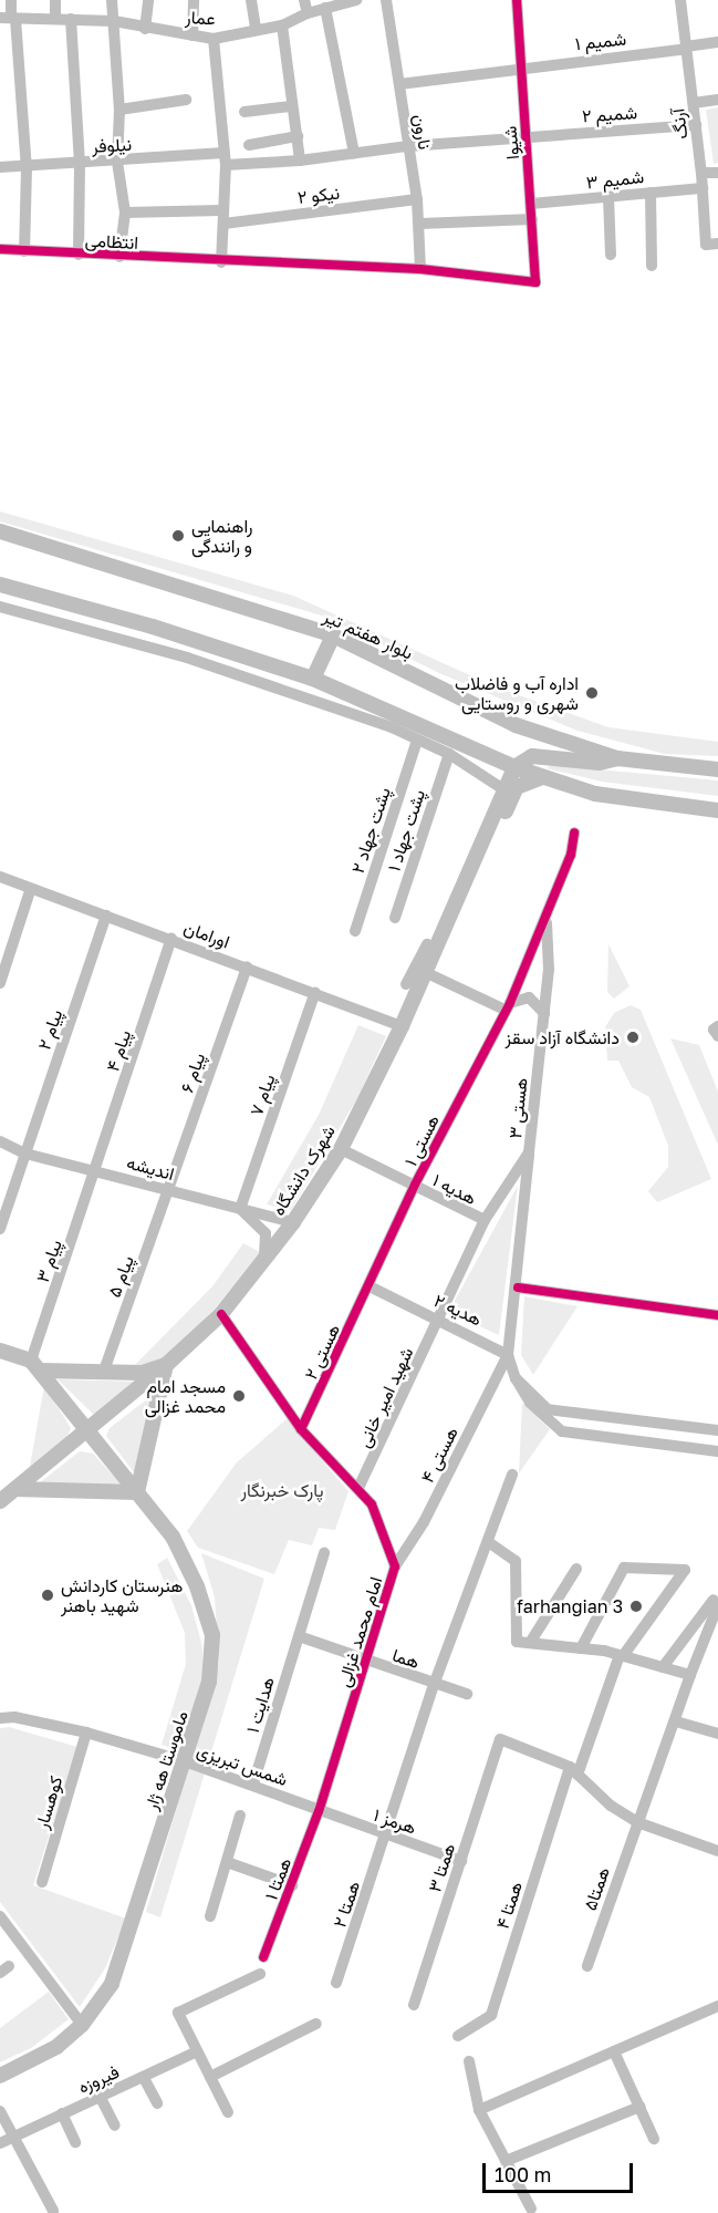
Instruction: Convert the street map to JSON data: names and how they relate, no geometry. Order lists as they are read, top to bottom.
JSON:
{
  "streets": {
    "main road": ["بلوار هفتم تیر", "شهرک دانشگاه", "ماموستا هه ژار"],
    "street": [
      "عمار",
      "شمیم ۱",
      "شمیم ۲",
      "آرنگ",
      "نارون",
      "شیوا",
      "نیلوفر",
      "شمیم ۳",
      "نیکو ۲",
      "انتظامی",
      "پشت جهاد ۲",
      "پشت جهاد ۱",
      "اورامان",
      "پیام ۲",
      "پیام ۴",
      "پیام ۶",
      "پیام ۷",
      "هستی ۳",
      "هستی ۱",
      "اندیشه",
      "هدیه ۱",
      "پیام ۳",
      "پیام ۵",
      "هدیه ۲",
      "هستی ۲",
      "شهید امیر خانی",
      "هستی ۴",
      "امام محمد غزالی",
      "هما",
      "هدایت ۱",
      "شمس تبریزی",
      "کوهسار",
      "هرمز ۱",
      "همتا ۳",
      "همتا ۱",
      "همتا۵",
      "همتا ۲",
      "همتا ۴",
      "فیروزه"
    ]
  },
  "crossings": [
    ["شمیم ۱", "آرنگ"],
    ["شمیم ۱", "نارون"],
    ["شمیم ۱", "شیوا"],
    ["شمیم ۲", "آرنگ"],
    ["شمیم ۲", "نارون"],
    ["شمیم ۲", "شیوا"],
    ["شمیم ۲", "نیلوفر"],
    ["آرنگ", "شمیم ۳"],
    ["نارون", "نیلوفر"],
    ["نارون", "نیکو ۲"],
    ["نارون", "انتظامی"],
    ["شیوا", "شمیم ۳"],
    ["شیوا", "انتظامی"],
    ["اورامان", "پیام ۲"],
    ["اورامان", "پیام ۴"],
    ["اورامان", "پیام ۶"],
    ["اورامان", "پیام ۷"],
    ["اورامان", "شهرک دانشگاه"],
    ["پیام ۲", "اندیشه"],
    ["پیام ۴", "اندیشه"],
    ["پیام ۴", "پیام ۳"],
    ["پیام ۶", "اندیشه"],
    ["پیام ۶", "پیام ۵"],
    ["پیام ۷", "اندیشه"],
    ["هستی ۳", "هستی ۱"],
    ["هستی ۳", "هدیه ۱"],
    ["هستی ۳", "هدیه ۲"],
    ["هستی ۳", "شهید امیر خانی"],
    ["هستی ۱", "هدیه ۱"],
    ["هستی ۱", "هدیه ۲"],
    ["هستی ۱", "هستی ۲"],
    ["اندیشه", "شهرک دانشگاه"],
    ["اندیشه", "پیام ۳"],
    ["اندیشه", "پیام ۵"],
    ["شهرک دانشگاه", "هدیه ۱"],
    ["شهرک دانشگاه", "امام محمد غزالی"],
    ["شهرک دانشگاه", "ماموستا هه ژار"],
    ["پیام ۳", "ماموستا هه ژار"],
    ["هدیه ۲", "هستی ۲"],
    ["هدیه ۲", "شهید امیر خانی"],
    ["هدیه ۲", "هستی ۴"],
    ["هستی ۲", "امام محمد غزالی"],
    ["شهید امیر خانی", "امام محمد غزالی"],
    ["هستی ۴", "امام محمد غزالی"],
    ["امام محمد غزالی", "هما"],
    ["امام محمد غزالی", "شمس تبریزی"],
    ["امام محمد غزالی", "هرمز ۱"],
    ["امام محمد غزالی", "همتا ۱"],
    ["هما", "هدایت ۱"],
    ["هما", "همتا ۲"],
    ["هدایت ۱", "شمس تبریزی"],
    ["ماموستا هه ژار", "شمس تبریزی"],
    ["شمس تبریزی", "کوهسار"],
    ["شمس تبریزی", "هرمز ۱"],
    ["شمس تبریزی", "همتا ۱"],
    ["هرمز ۱", "همتا ۳"],
    ["هرمز ۱", "همتا ۱"],
    ["هرمز ۱", "همتا ۲"],
    ["همتا ۳", "همتا ۴"]
  ],
  "parks": ["پارک خبرنگار"],
  "places": [
    "راهنمایی و رانندگی",
    "اداره آب و فاضلاب شهری و روستایی",
    "دانشگاه آزاد سقز",
    "مسجد امام محمد غزالی",
    "هنرستان کاردانش شهید باهنر",
    "farhangian 3"
  ],
  "scale_bar": "100 m"
}
